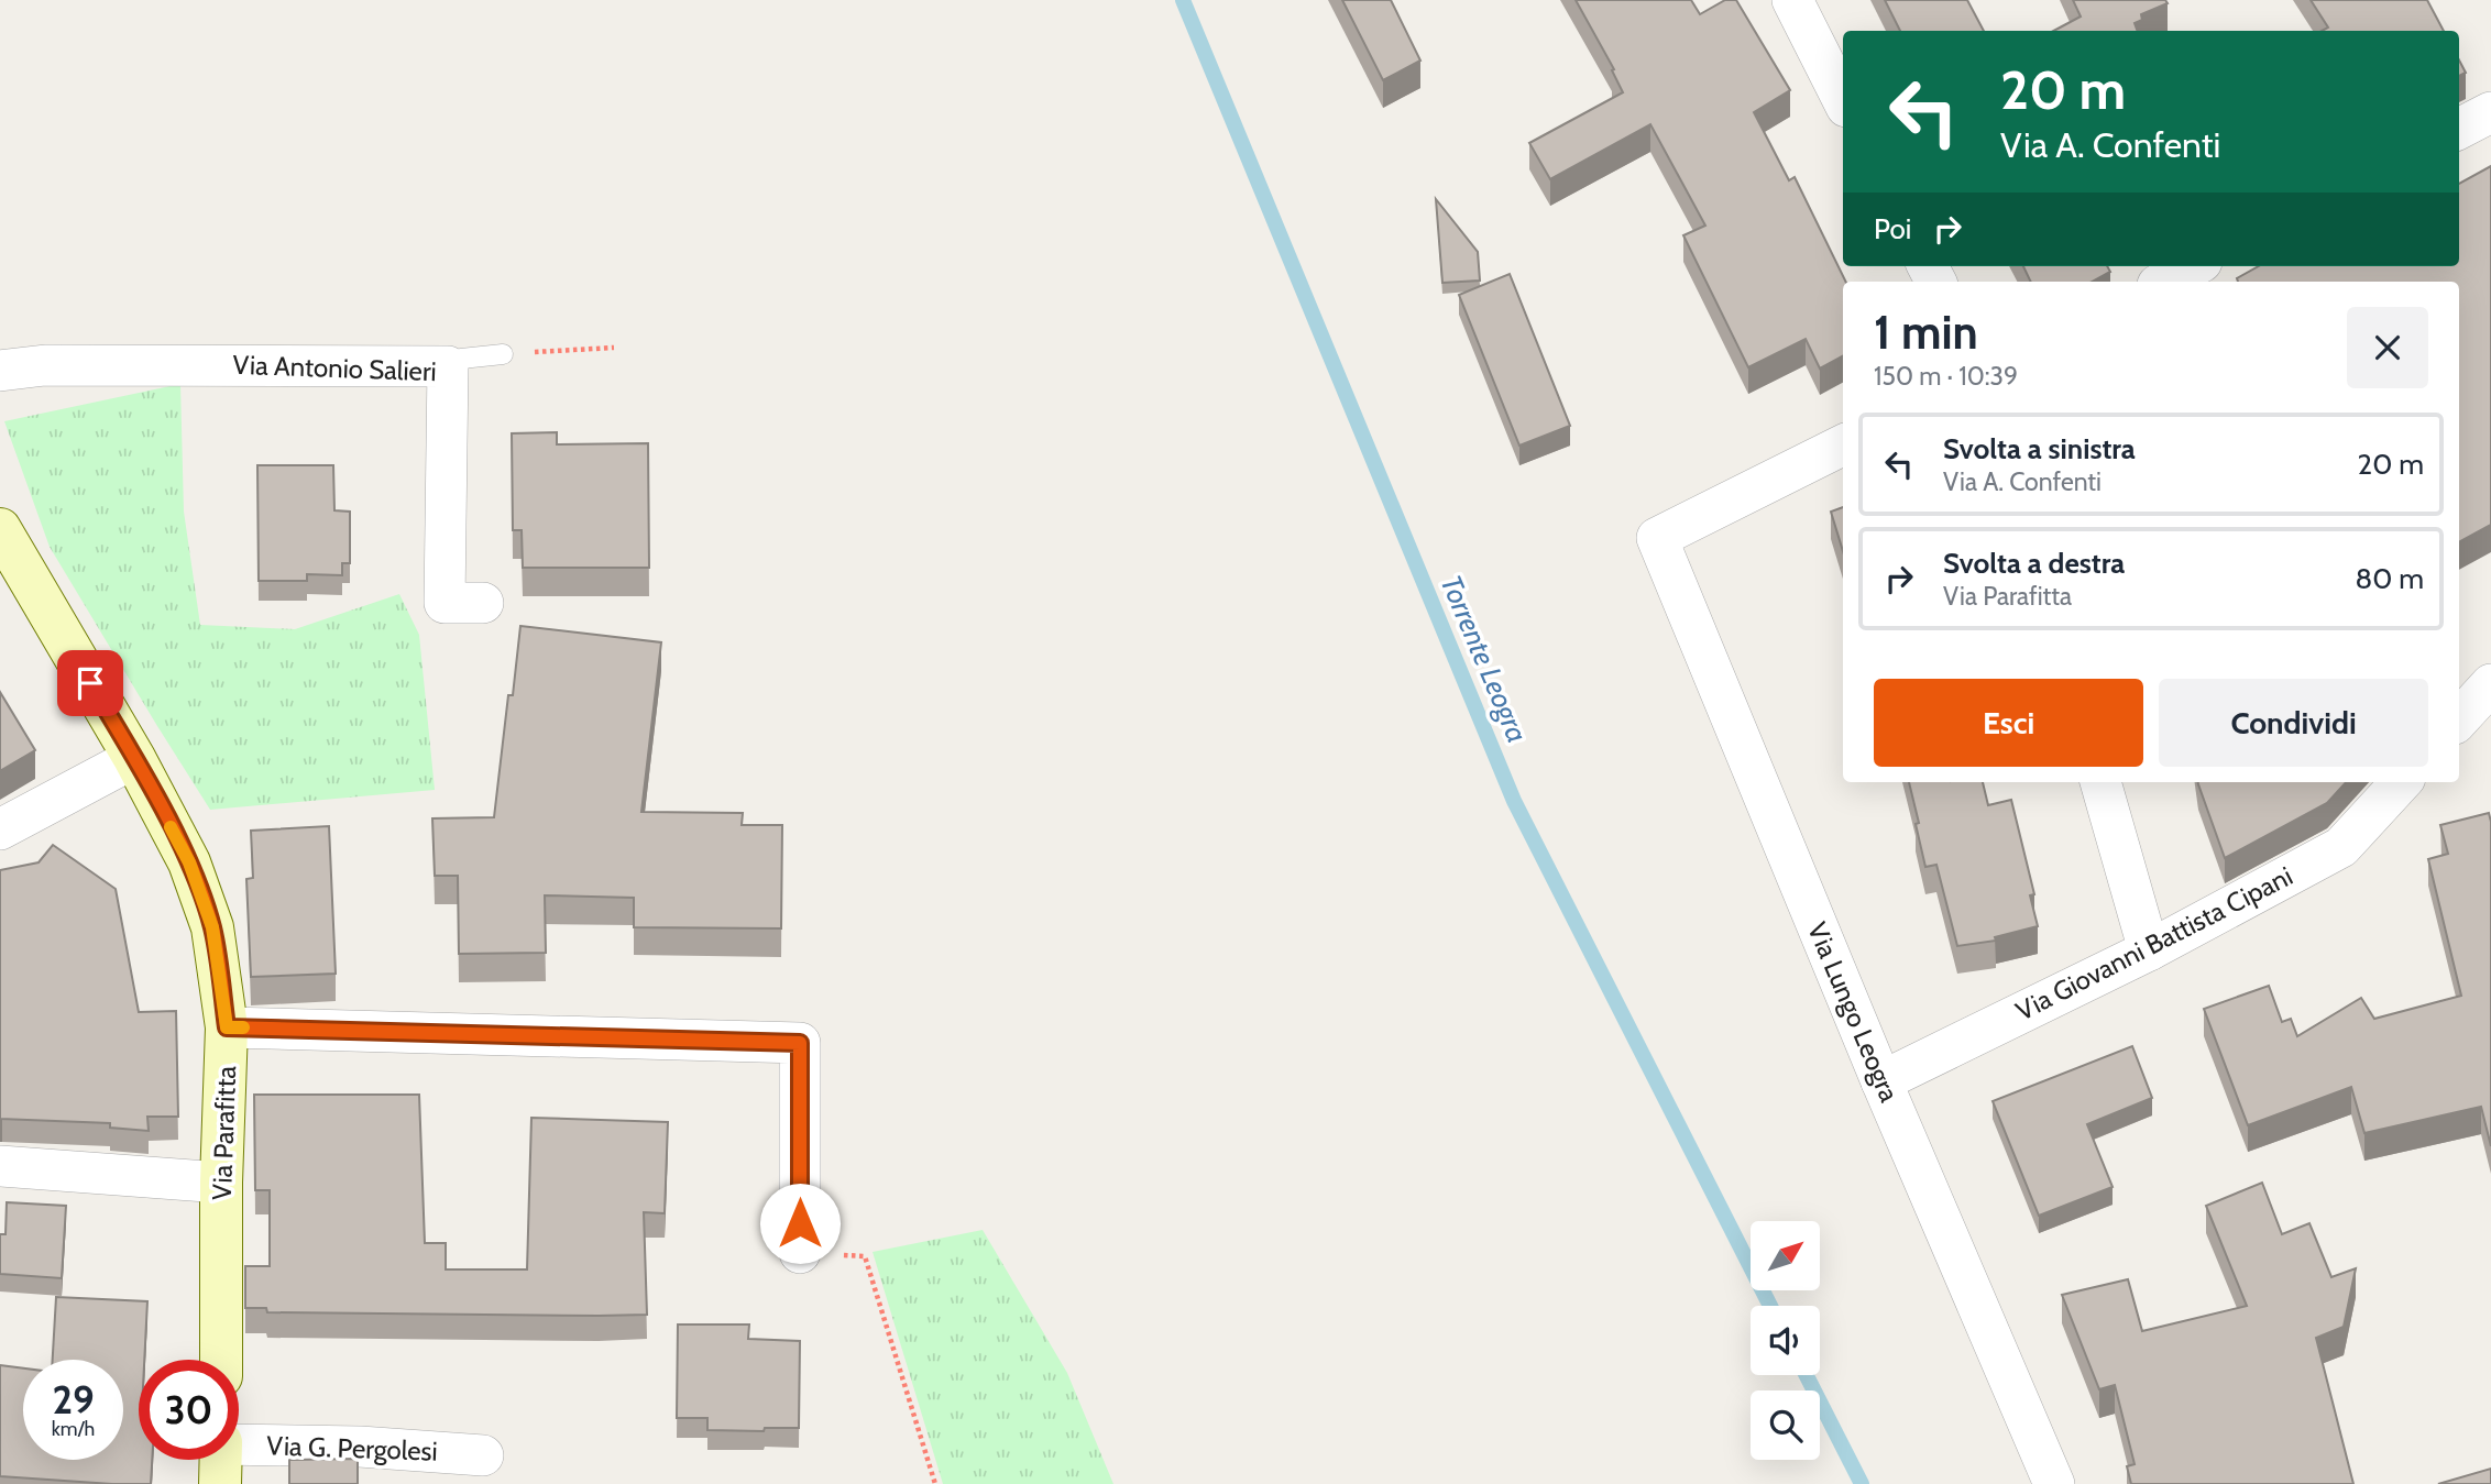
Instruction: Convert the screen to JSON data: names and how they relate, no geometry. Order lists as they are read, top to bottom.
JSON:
{
  "streets": {
    "street": [
      "Via Antonio Salieri",
      "Via Giovanni Battista Cipani",
      "Via Lungo Leogra",
      "Via Parafitta",
      "Via G. Pergolesi"
    ]
  },
  "crossings": [
    ["Via Giovanni Battista Cipani", "Via Lungo Leogra"]
  ],
  "water": ["Torrente Leogra"],
  "north": "top right",
  "page": {
    "turn": ["20 m", "Via A. Confenti"],
    "then": "Poi",
    "heading": ["1 min", "150 m · 10:39"],
    "list": [
      {
        "name": "Svolta a sinistra",
        "note": "Via A. Confenti",
        "value": "20 m"
      },
      {
        "name": "Svolta a destra",
        "note": "Via Parafitta",
        "value": "80 m"
      }
    ],
    "buttons": ["Esci", "Condividi"],
    "speed": "29 km/h",
    "limit": "30"
  }
}
